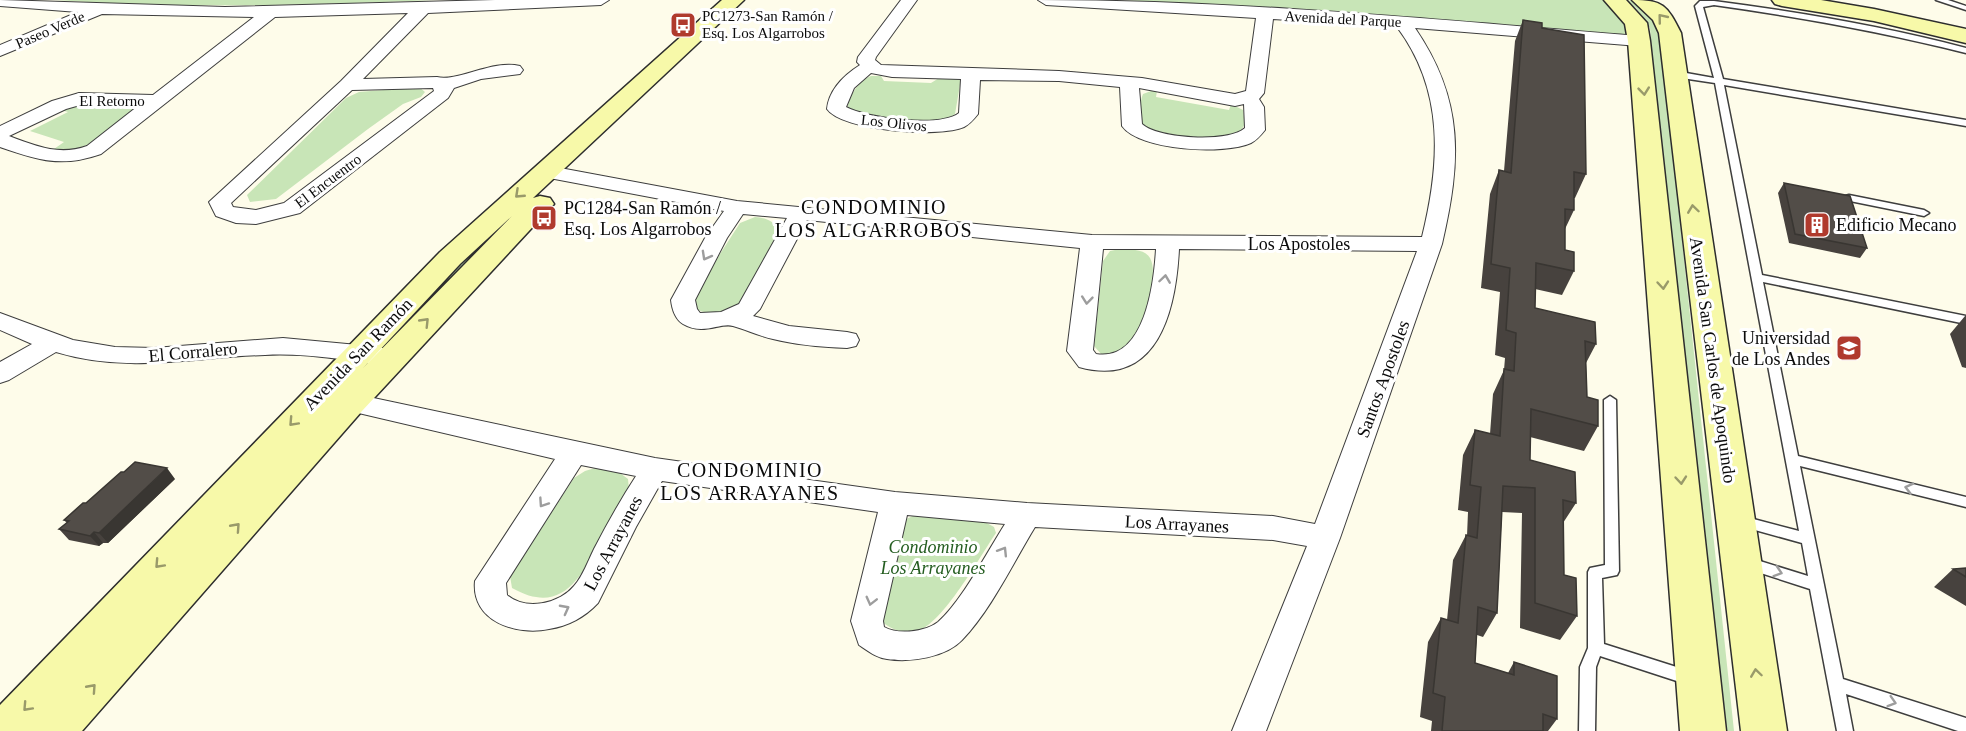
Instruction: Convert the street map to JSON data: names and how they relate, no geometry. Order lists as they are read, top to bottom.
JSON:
{
  "streets": {
    "street": [
      "Avenida del Parque",
      "Paseo Verde",
      "El Retorno",
      "Los Olivos",
      "El Encuentro",
      "Los Apostoles",
      "El Corralero",
      "Avenida San Ramón",
      "Avenida San Carlos de Apoquindo",
      "Santos Apostoles",
      "Los Arrayanes"
    ]
  },
  "crossings": [
    ["Avenida del Parque", "Avenida San Carlos de Apoquindo"],
    ["Avenida del Parque", "Santos Apostoles"],
    ["Los Apostoles", "Avenida San Ramón"],
    ["Los Apostoles", "Santos Apostoles"],
    ["El Corralero", "Avenida San Ramón"],
    ["Avenida San Ramón", "Los Arrayanes"],
    ["Santos Apostoles", "Los Arrayanes"]
  ],
  "districts": ["CONDOMINIO LOS ALGARROBOS", "CONDOMINIO LOS ARRAYANES"],
  "parks": ["Condominio Los Arrayanes"],
  "places": {
    "bus stop": ["PC1273-San Ramón / Esq. Los Algarrobos", "PC1284-San Ramón / Esq. Los Algarrobos"],
    "building": ["Edificio Mecano"],
    "school or university": ["Universidad de Los Andes"]
  }
}
